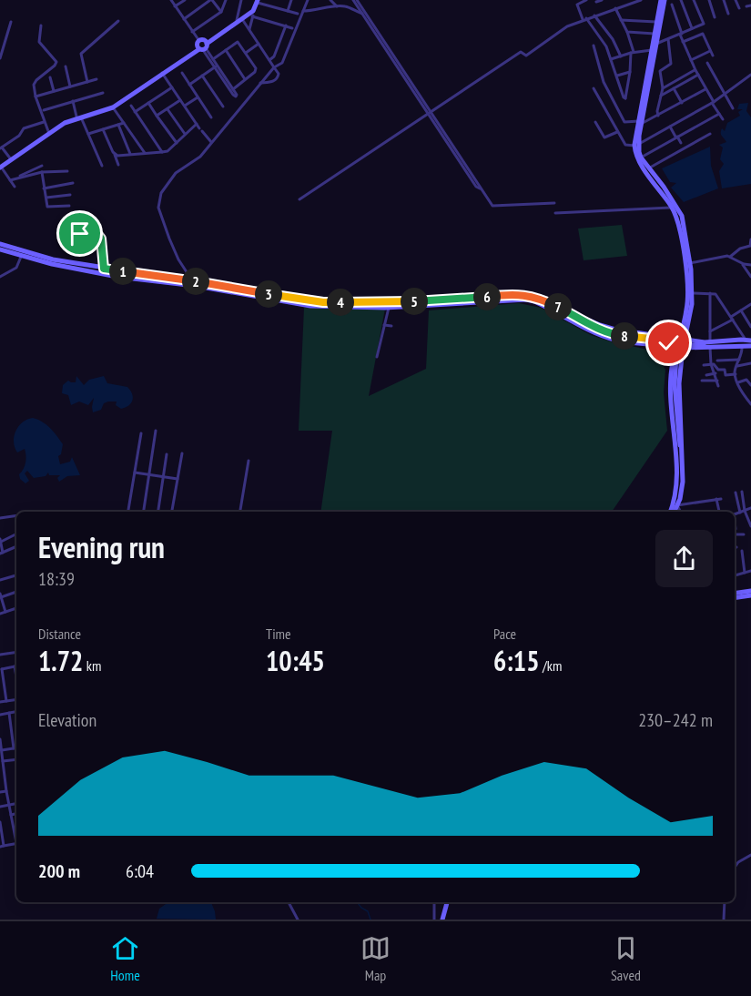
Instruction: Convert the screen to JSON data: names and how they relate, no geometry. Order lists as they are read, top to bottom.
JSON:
{
  "page": {
    "pins": [
      "1",
      "2",
      "3",
      "6",
      "5",
      "4",
      "7",
      "8"
    ],
    "heading": ["Evening run", "18:39"],
    "stats": [
      ["Distance", "1.72 km"],
      ["Time", "10:45"],
      ["Pace", "6:15 /km"]
    ],
    "chart": ["Elevation", "230–242 m"],
    "list": [
      {
        "name": "200 m",
        "note": "6:04"
      }
    ],
    "tabs": ["Home", "Map", "Saved"]
  }
}
